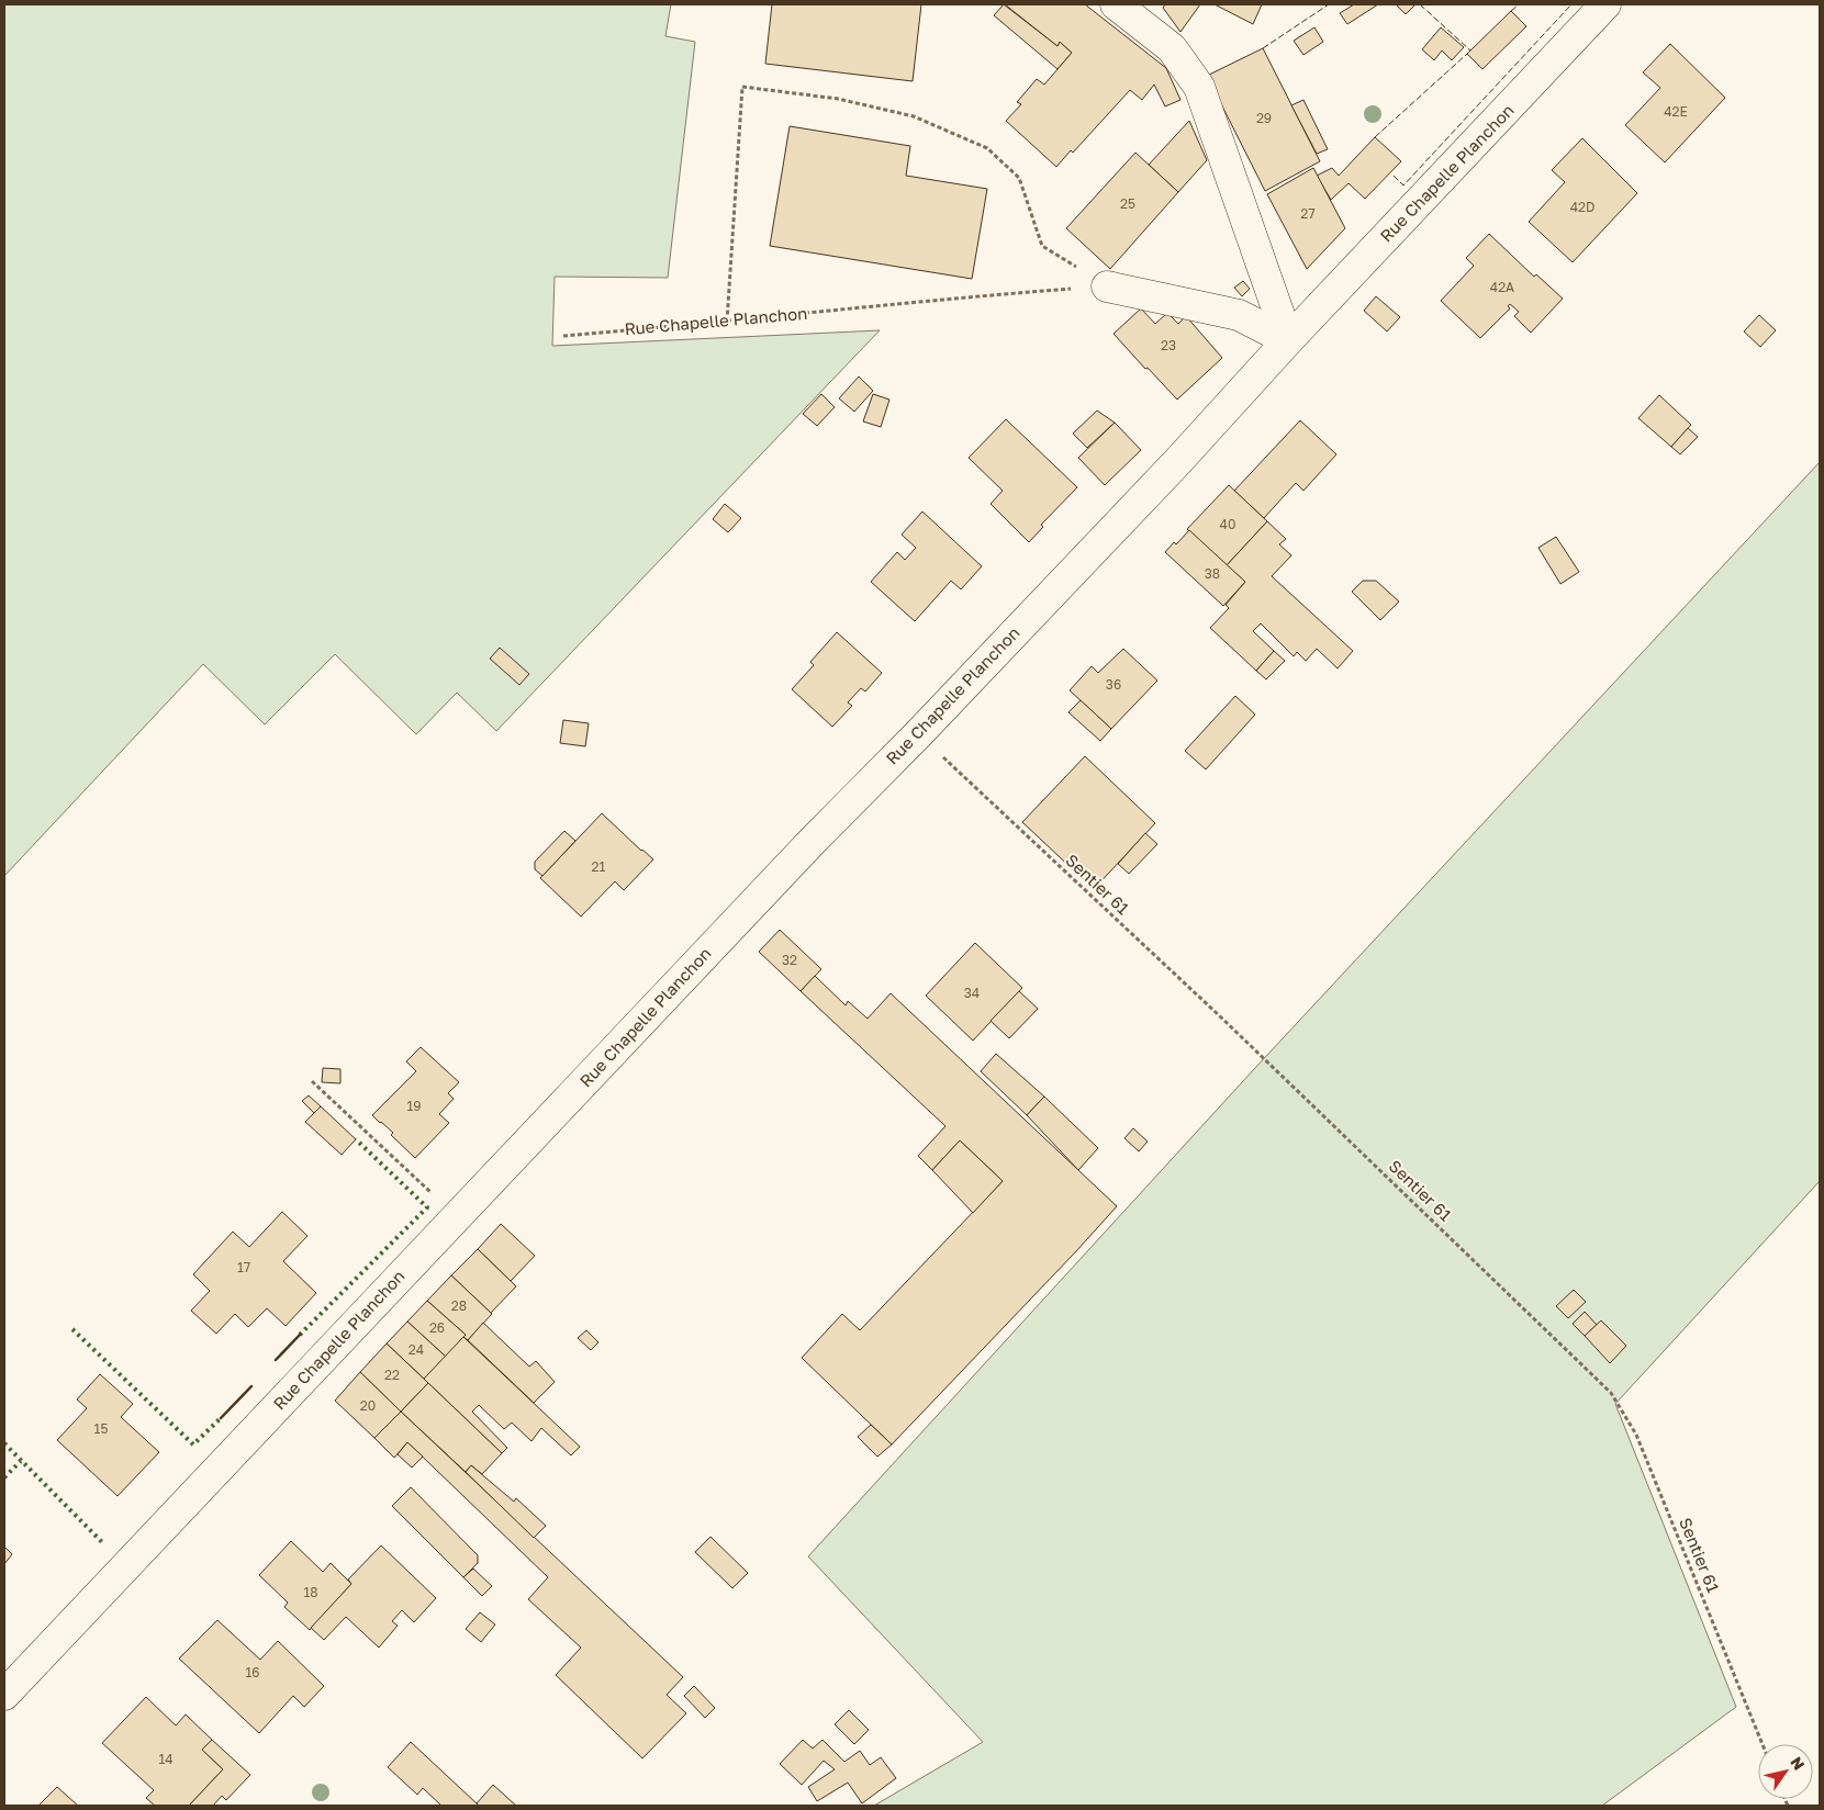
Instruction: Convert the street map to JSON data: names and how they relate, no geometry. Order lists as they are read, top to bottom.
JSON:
{
  "streets": {
    "street": ["Rue Chapelle Planchon"],
    "path": ["Sentier 61"]
  },
  "crossings": [
    ["Rue Chapelle Planchon", "Sentier 61"]
  ],
  "house_numbers": [
    "42E",
    "29",
    "25",
    "42D",
    "27",
    "42A",
    "23",
    "40",
    "38",
    "36",
    "21",
    "32",
    "34",
    "19",
    "17",
    "28",
    "26",
    "24",
    "22",
    "20",
    "15",
    "18",
    "16",
    "14"
  ],
  "north": "top right"
}
